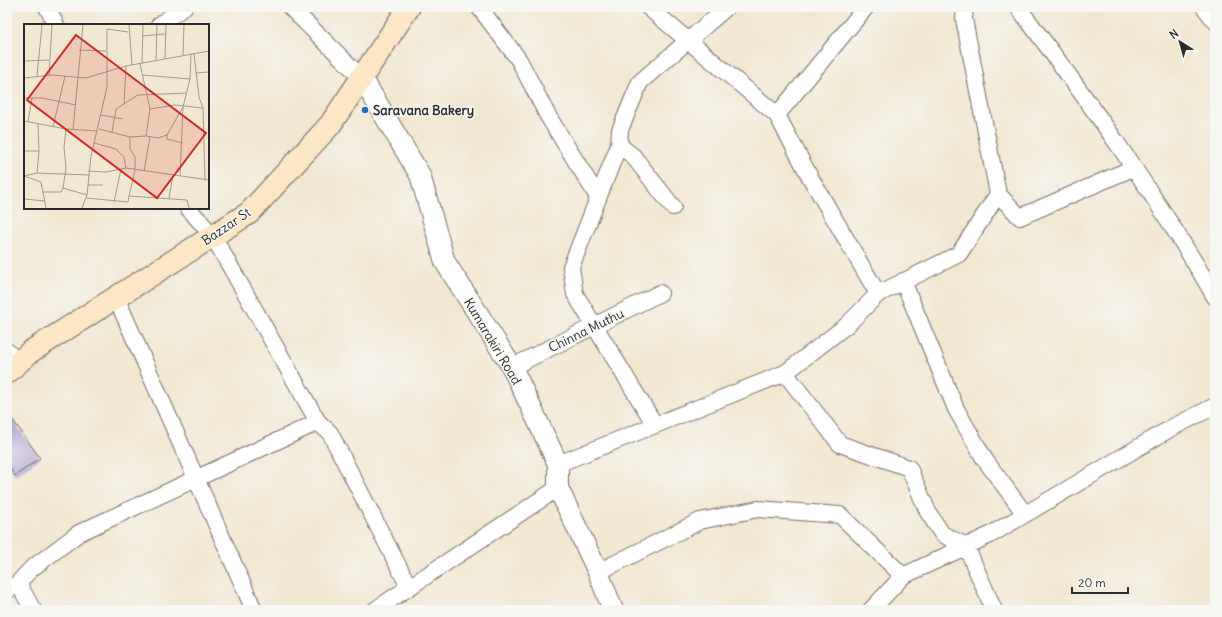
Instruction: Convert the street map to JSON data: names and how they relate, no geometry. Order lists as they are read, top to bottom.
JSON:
{
  "streets": {
    "main road": ["Bazzar St"],
    "street": ["Chinna Muthu", "Kumarakiri Road"]
  },
  "crossings": [
    ["Bazzar St", "Kumarakiri Road"],
    ["Chinna Muthu", "Kumarakiri Road"]
  ],
  "places": ["Saravana Bakery"],
  "scale_bar": "20 m",
  "north": "top left"
}
